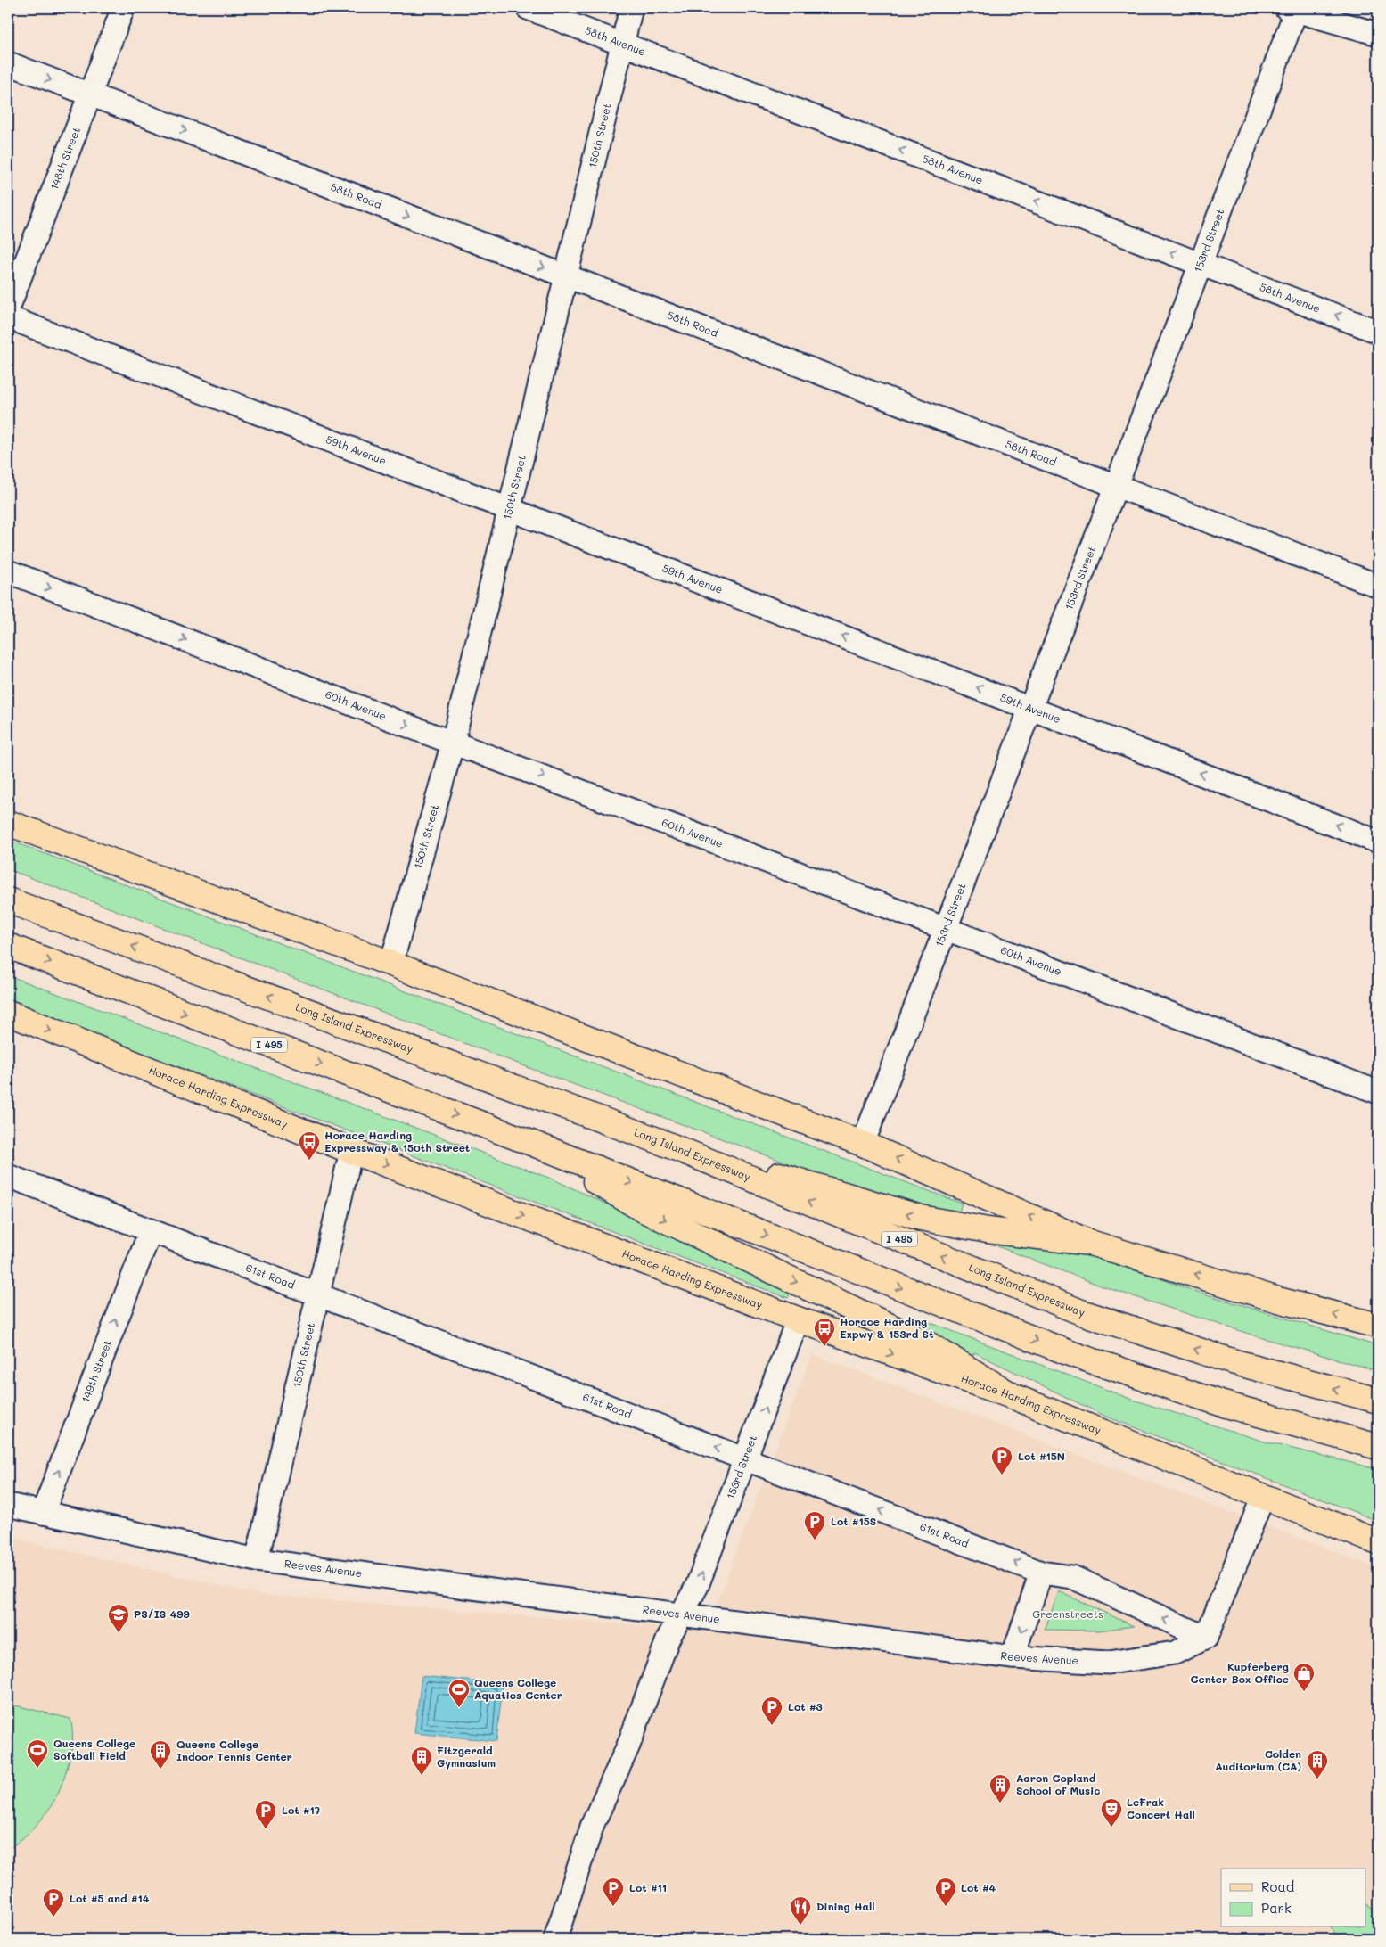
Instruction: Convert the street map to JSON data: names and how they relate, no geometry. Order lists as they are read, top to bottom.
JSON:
{
  "streets": {
    "main road": ["Long Island Expressway", "I 495", "Horace Harding Expressway"],
    "street": [
      "58th Avenue",
      "150th Street",
      "148th Street",
      "58th Road",
      "153rd Street",
      "59th Avenue",
      "60th Avenue",
      "61st Road",
      "149th Street",
      "Reeves Avenue"
    ]
  },
  "crossings": [
    ["58th Avenue", "150th Street"],
    ["58th Avenue", "153rd Street"],
    ["150th Street", "58th Road"],
    ["150th Street", "59th Avenue"],
    ["150th Street", "60th Avenue"],
    ["150th Street", "Horace Harding Expressway"],
    ["150th Street", "61st Road"],
    ["150th Street", "Reeves Avenue"],
    ["148th Street", "58th Road"],
    ["58th Road", "153rd Street"],
    ["153rd Street", "59th Avenue"],
    ["153rd Street", "60th Avenue"],
    ["153rd Street", "Horace Harding Expressway"],
    ["153rd Street", "61st Road"],
    ["153rd Street", "Reeves Avenue"],
    ["61st Road", "149th Street"],
    ["61st Road", "Reeves Avenue"],
    ["149th Street", "Reeves Avenue"]
  ],
  "one_way": [
    "58th Avenue",
    "58th Road",
    "59th Avenue",
    "60th Avenue",
    "61st Road",
    "149th Street"
  ],
  "parks": ["Greenstreets"],
  "places": {
    "bus stop": ["Horace Harding Expressway & 150th Street", "Horace Harding Expwy & 153rd St"],
    "parking": [
      "Lot #15N",
      "Lot #15S",
      "Lot #3",
      "Lot #17",
      "Lot #11",
      "Lot #4",
      "Lot #5 and #14"
    ],
    "school or university": ["PS/IS 499"],
    "shop": ["Kupferberg Center Box Office"],
    "sports": ["Queens College Aquatics Center", "Queens College Softball Field"],
    "building": [
      "Queens College Indoor Tennis Center",
      "Fitzgerald Gymnasium",
      "Colden Auditorium (CA)",
      "Aaron Copland School of Music"
    ],
    "theatre": ["LeFrak Concert Hall"],
    "restaurant": ["Dining Hall"]
  },
  "legend": ["Road", "Park"]
}
